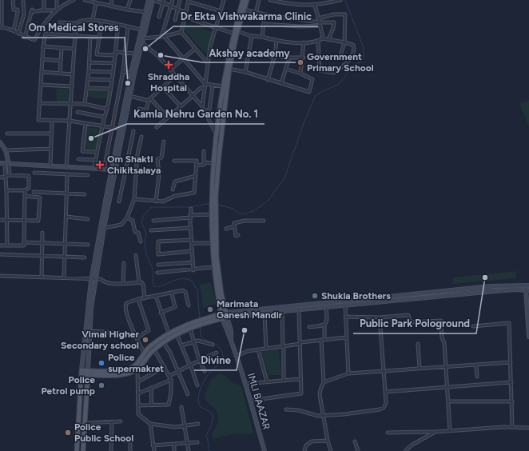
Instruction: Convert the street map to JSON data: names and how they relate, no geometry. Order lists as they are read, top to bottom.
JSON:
{
  "streets": {
    "main road": ["IMLI BAAZAR"]
  },
  "places": {
    "other": [
      "Dr Ekta Vishwakarma Clinic",
      "Akshay academy",
      "Government Primary School",
      "Om Medical Stores",
      "Kamla Nehru Garden No. 1",
      "Public Park Pologround",
      "Shukla Brothers",
      "Marimata Ganesh Mandir",
      "Divine",
      "Vimal Higher Secondary school",
      "Police supermakret",
      "Police Petrol pump",
      "Police Public School"
    ],
    "health": ["Shraddha Hospital", "Om Shakti Chikitsalaya"]
  }
}
